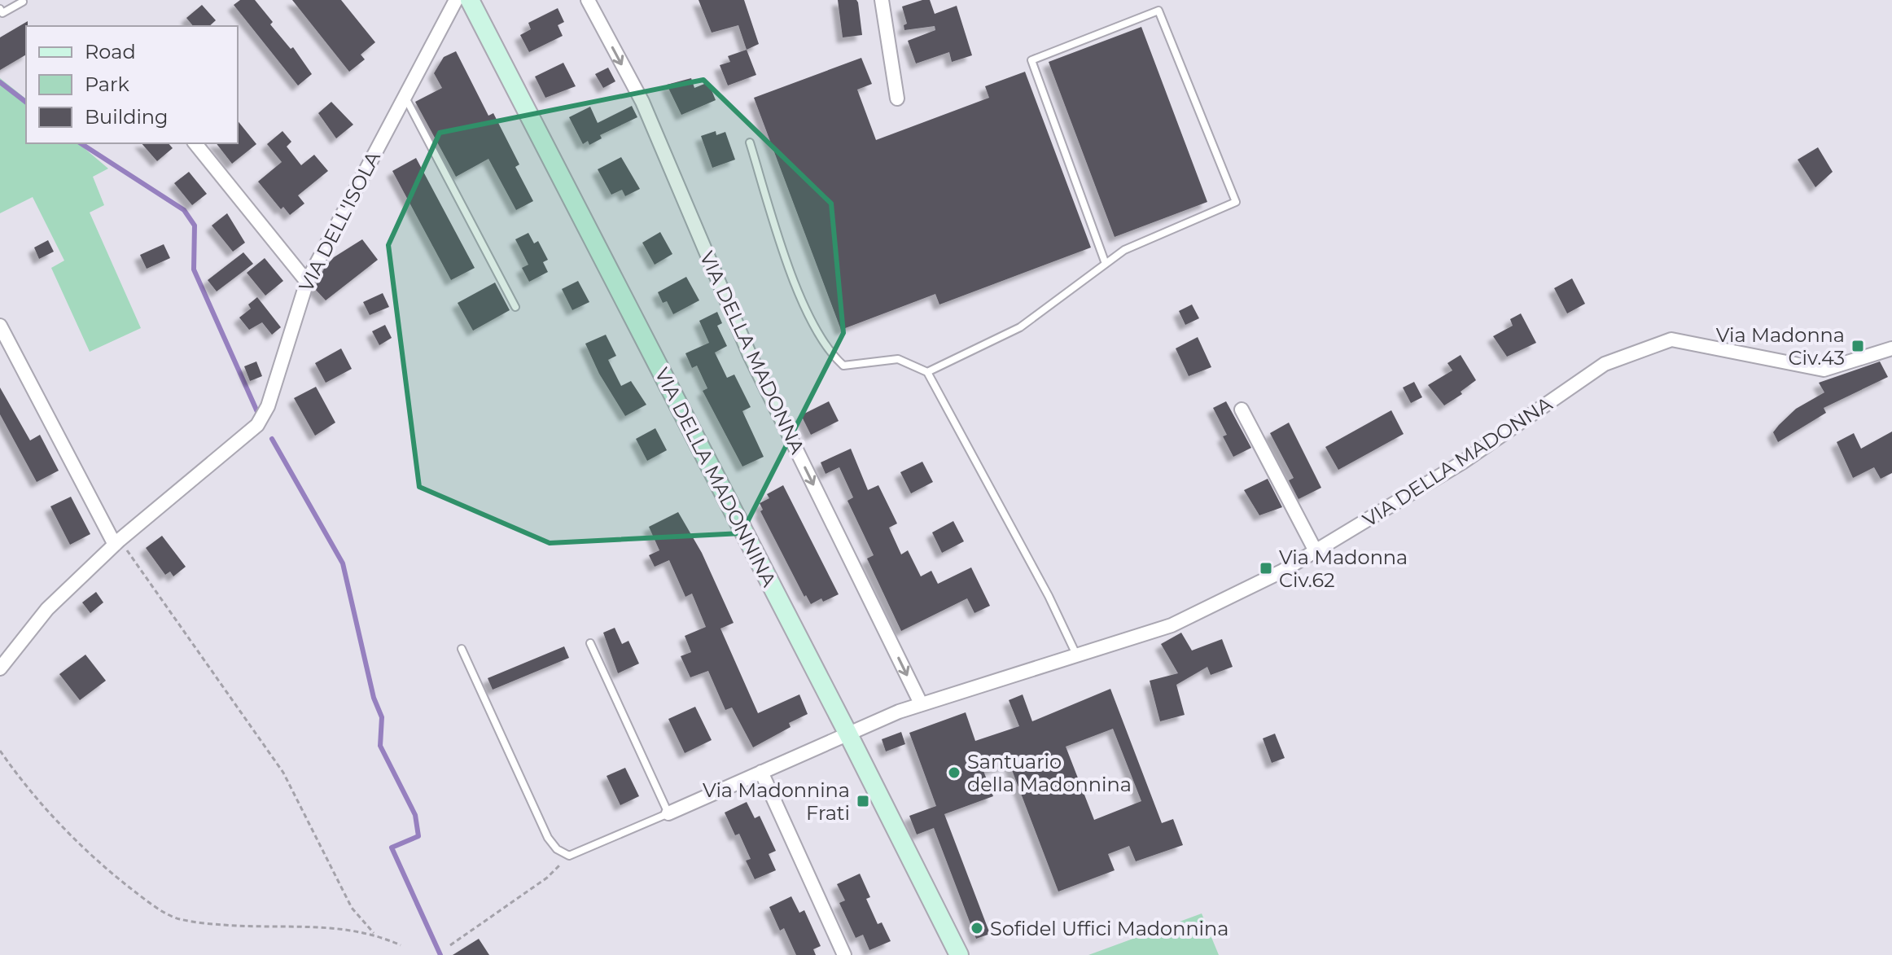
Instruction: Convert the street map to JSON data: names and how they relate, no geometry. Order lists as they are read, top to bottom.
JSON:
{
  "streets": {
    "street": ["VIA DELL'ISOLA", "VIA DELLA MADONNA", "VIA DELLA MADONNINA"]
  },
  "crossings": [
    ["VIA DELLA MADONNA", "VIA DELLA MADONNINA"]
  ],
  "one_way": ["VIA DELLA MADONNA"],
  "places": {
    "transit": ["Via Madonna Civ.43", "Via Madonna Civ.62", "Via Madonnina Frati"],
    "other": ["Santuario della Madonnina", "Sofidel Uffici Madonnina"]
  },
  "legend": ["Road", "Park", "Building"]
}
